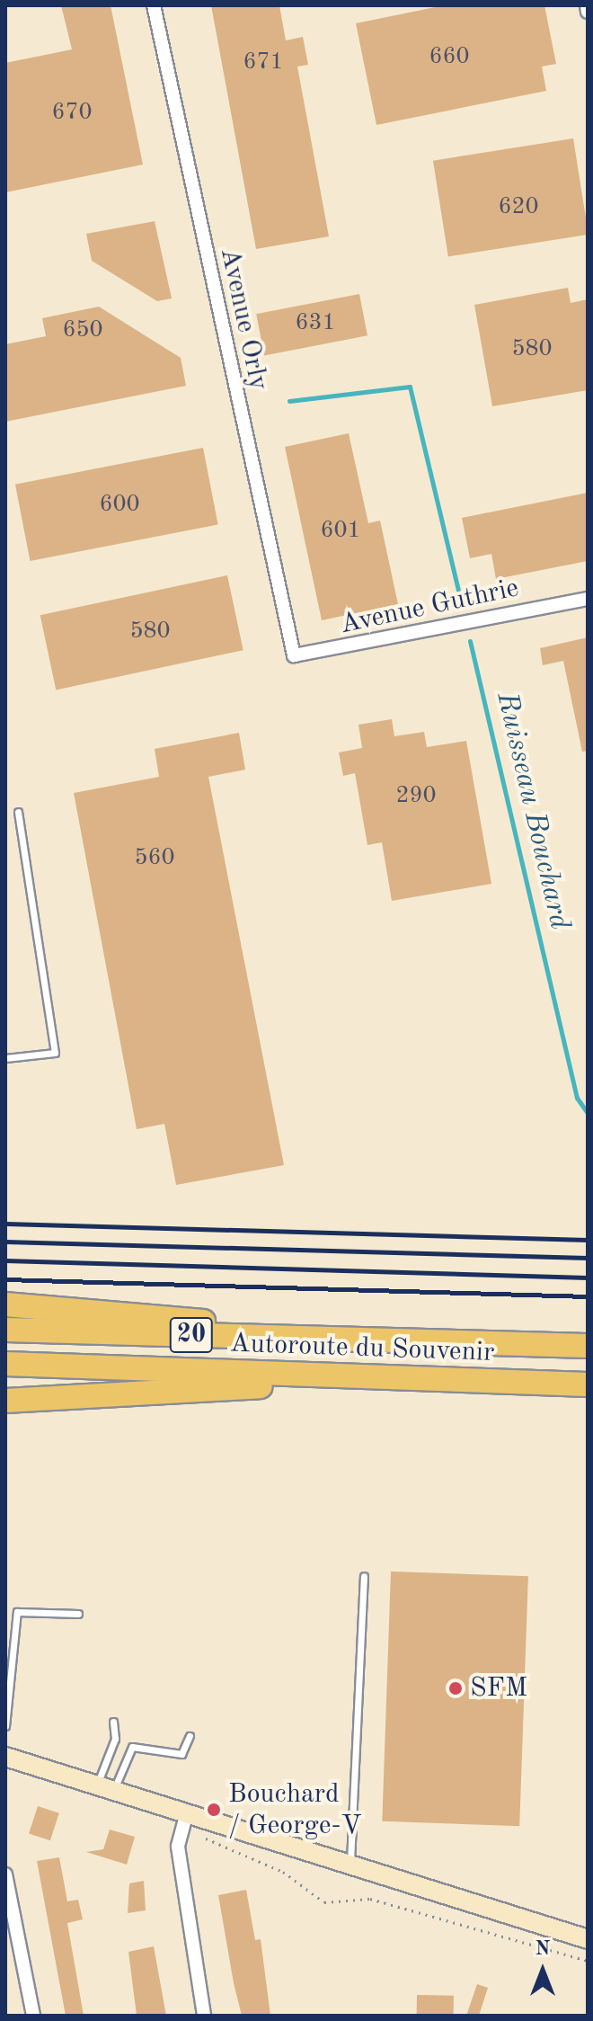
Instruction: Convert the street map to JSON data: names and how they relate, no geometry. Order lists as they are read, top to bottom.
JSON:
{
  "streets": {
    "highway": ["20", "Autoroute du Souvenir"],
    "street": ["Avenue Orly", "Avenue Guthrie"]
  },
  "crossings": [
    ["Avenue Orly", "Avenue Guthrie"]
  ],
  "water": ["Ruisseau Bouchard"],
  "places": ["SFM", "Bouchard / George-V"],
  "house_numbers": [
    "660",
    "671",
    "670",
    "620",
    "631",
    "650",
    "580",
    "600",
    "601",
    "580",
    "290",
    "560"
  ],
  "north": "top"
}
